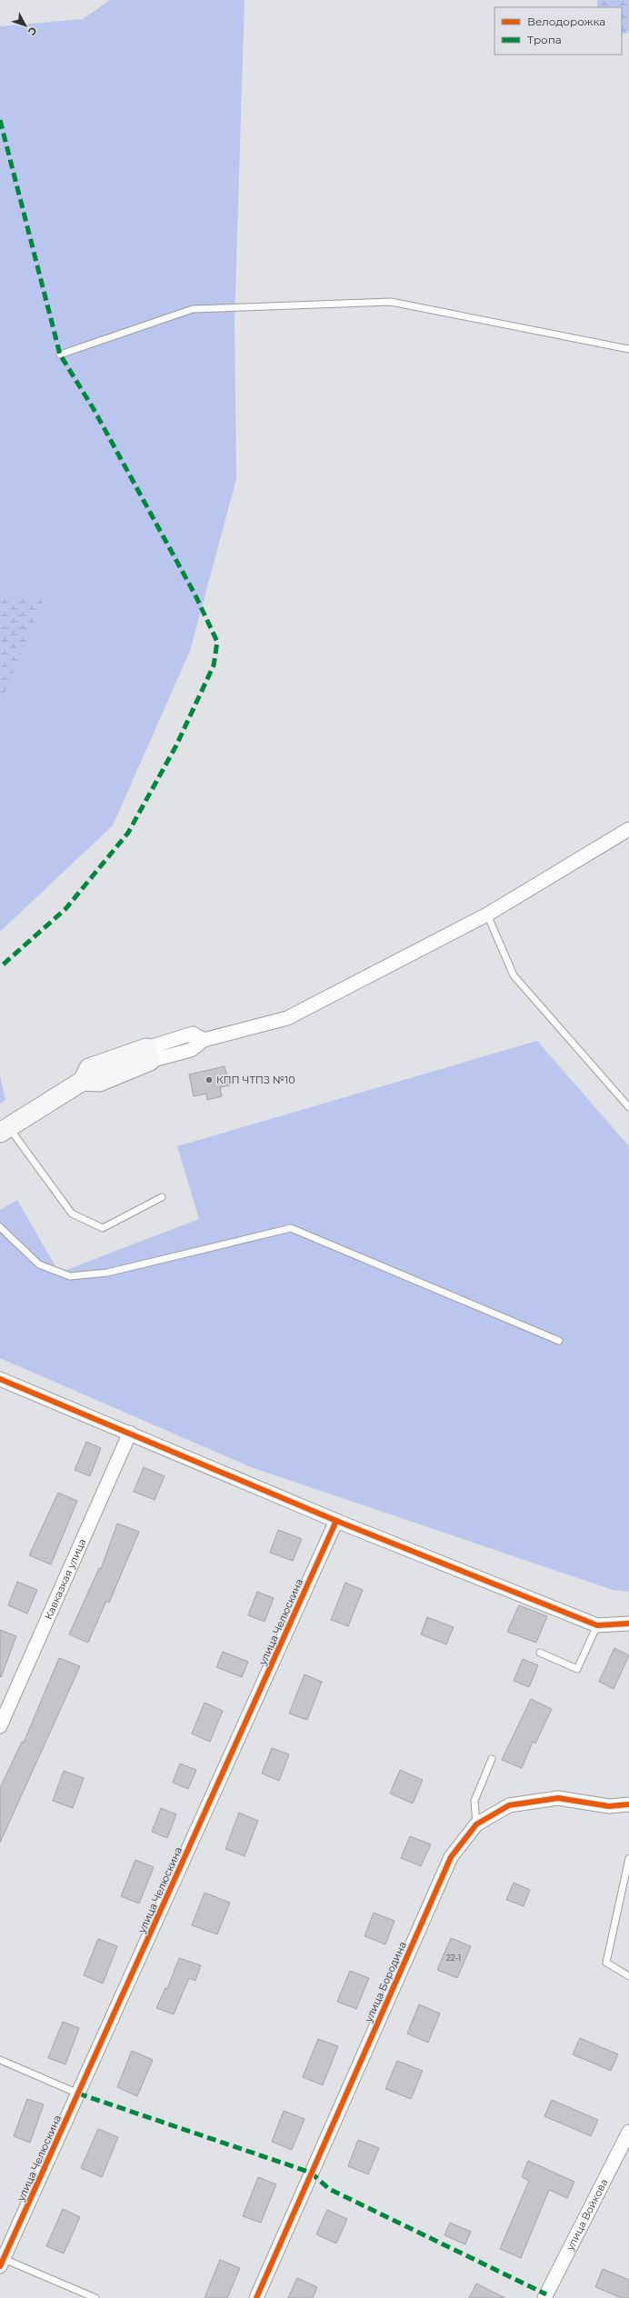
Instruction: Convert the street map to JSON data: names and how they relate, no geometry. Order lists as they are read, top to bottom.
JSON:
{
  "streets": {
    "street": [
      "Кавказкая улица",
      "улица Челюскина",
      "улица Бородина",
      "улица Войкова"
    ]
  },
  "places": ["КПП ЧТПЗ №10"],
  "house_numbers": ["22-1"],
  "legend": ["Велодорожка", "Тропа"],
  "north": "bottom right"
}
